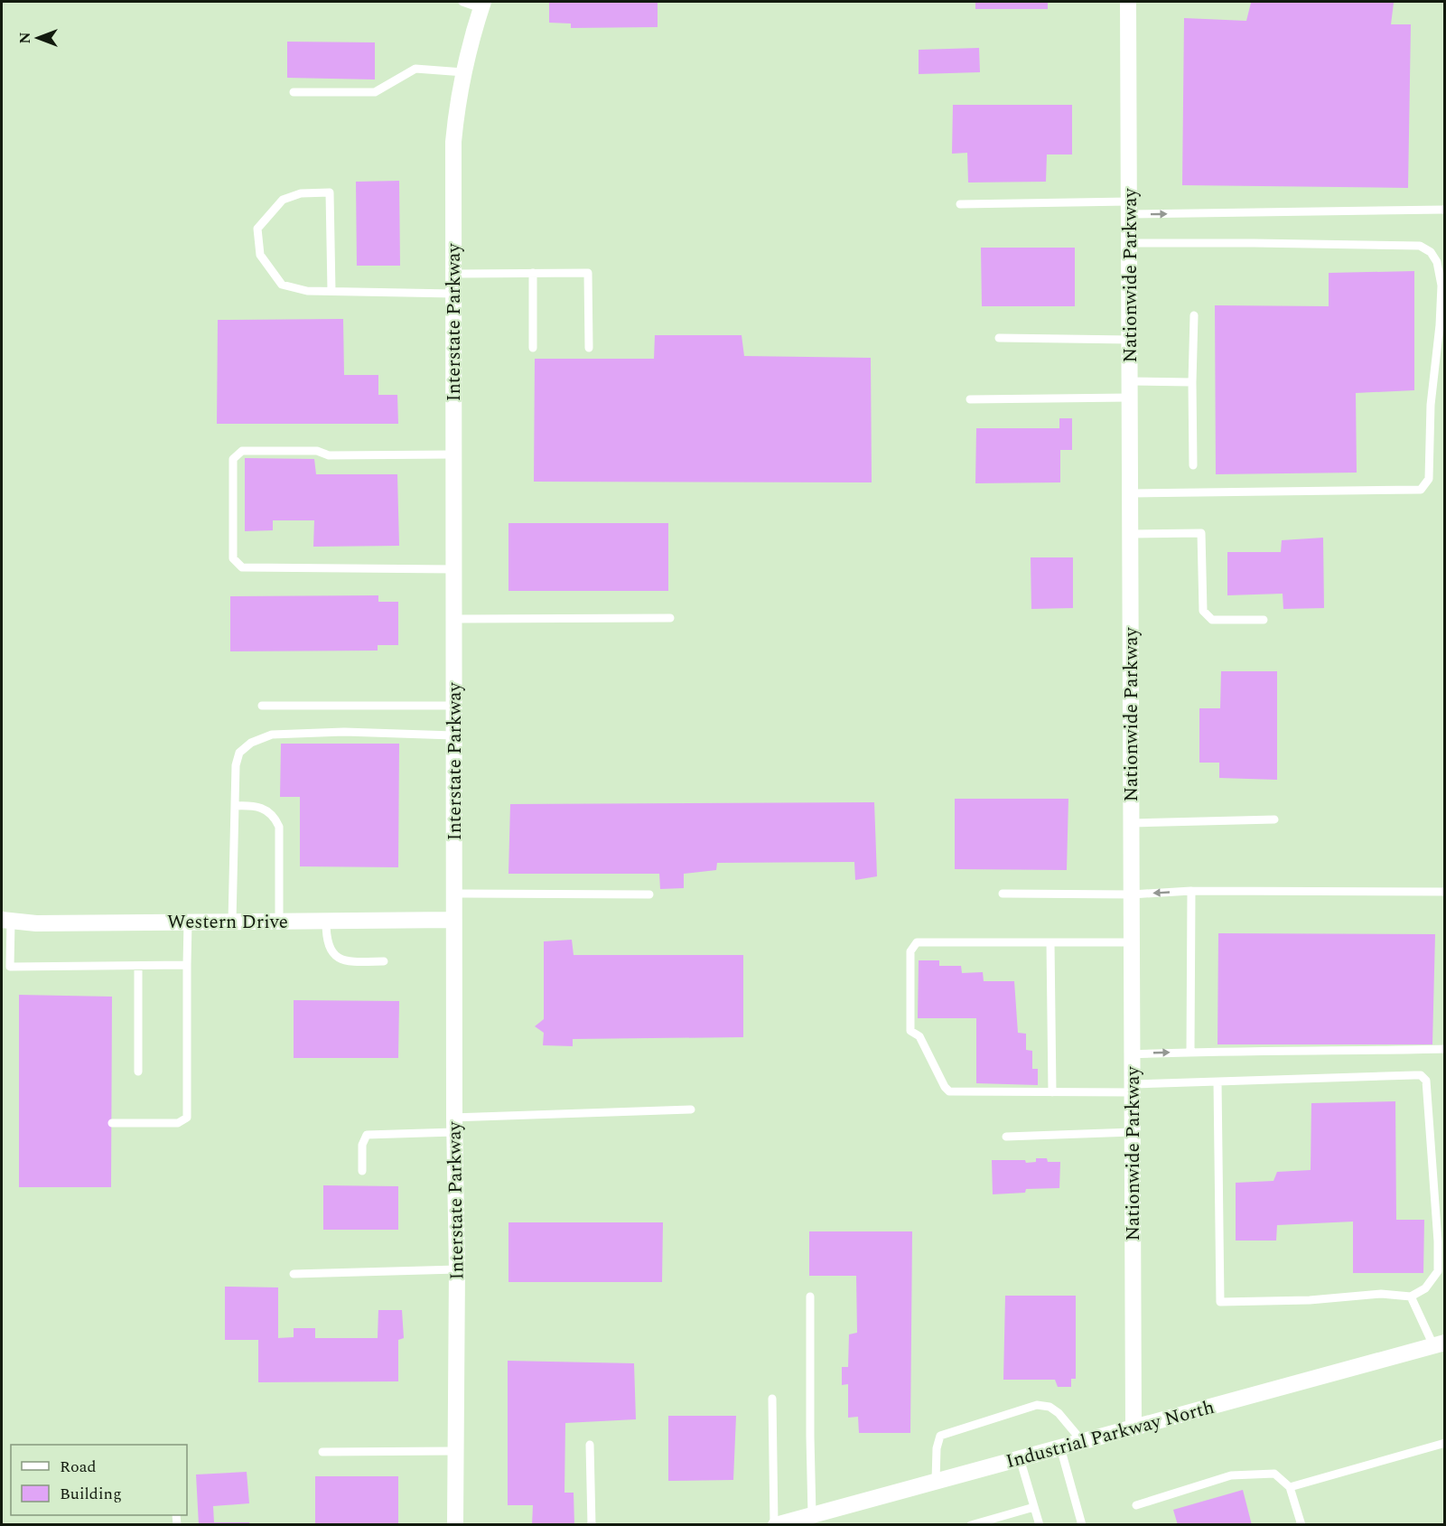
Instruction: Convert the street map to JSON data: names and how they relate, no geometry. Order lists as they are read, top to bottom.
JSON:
{
  "streets": {
    "street": [
      "Nationwide Parkway",
      "Interstate Parkway",
      "Western Drive",
      "Industrial Parkway North"
    ]
  },
  "crossings": [
    ["Nationwide Parkway", "Industrial Parkway North"],
    ["Interstate Parkway", "Western Drive"]
  ],
  "legend": ["Road", "Building"],
  "north": "left"
}
